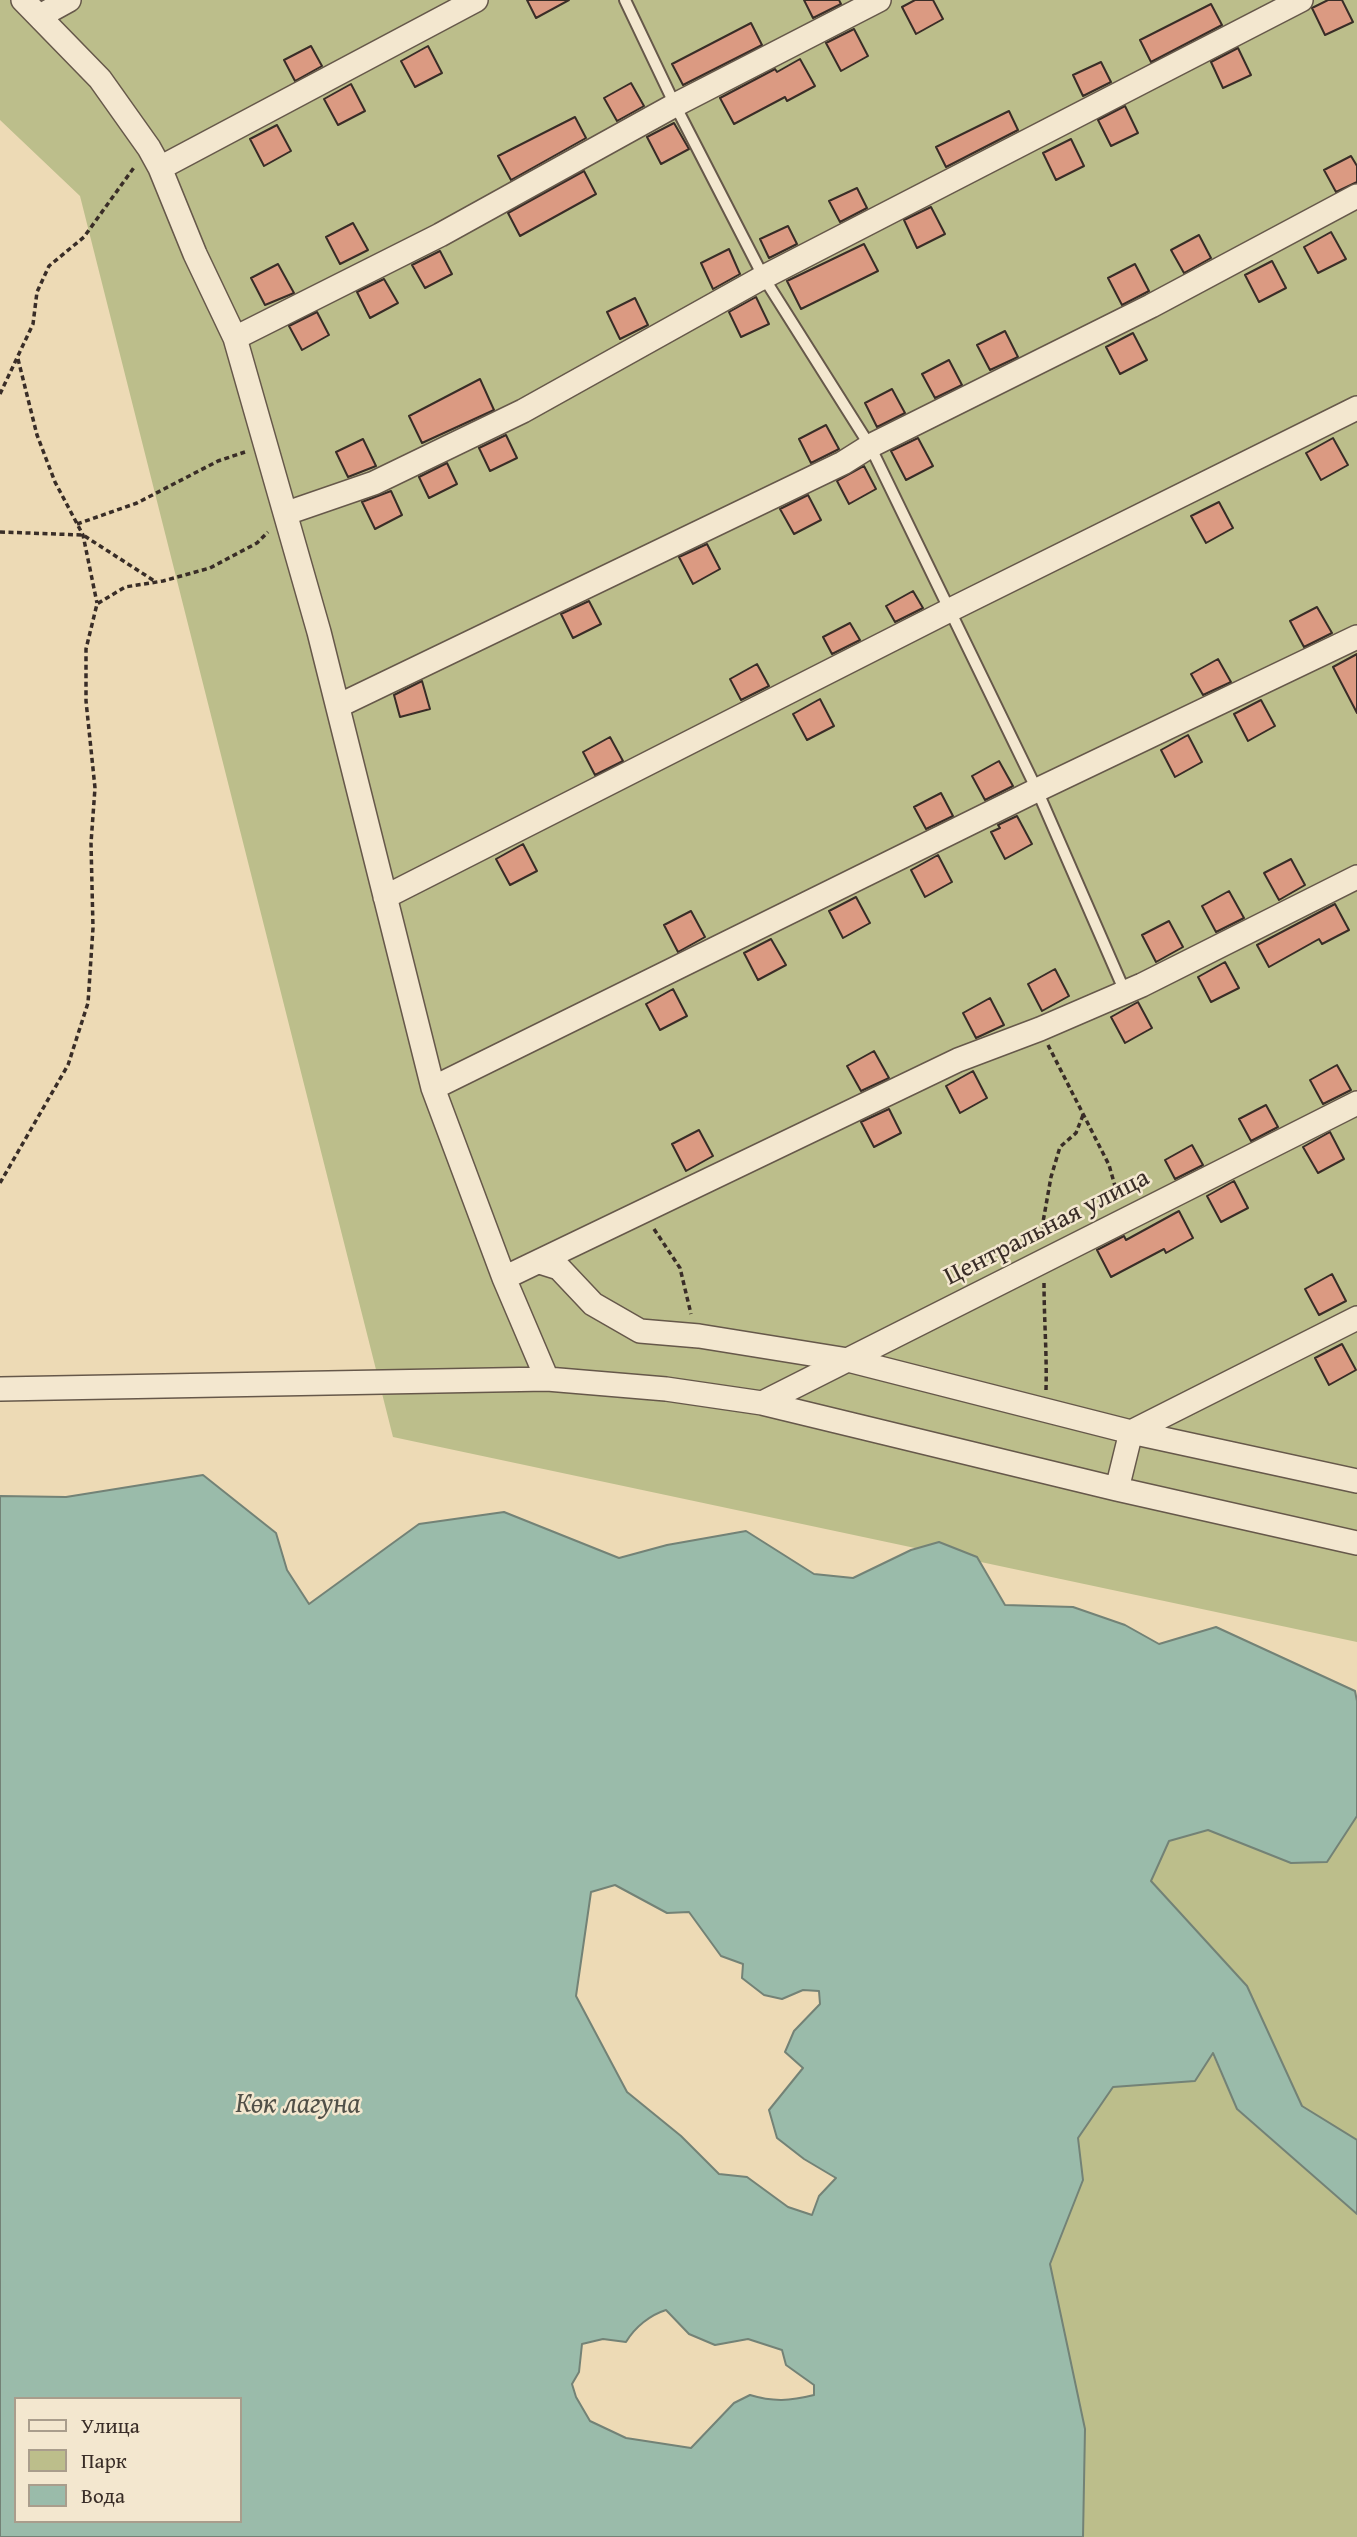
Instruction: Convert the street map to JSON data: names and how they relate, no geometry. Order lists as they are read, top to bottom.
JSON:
{
  "streets": {
    "street": ["Центральная улица"]
  },
  "water": ["Көк лагуна"],
  "legend": ["Улица", "Парк", "Вода"]
}
